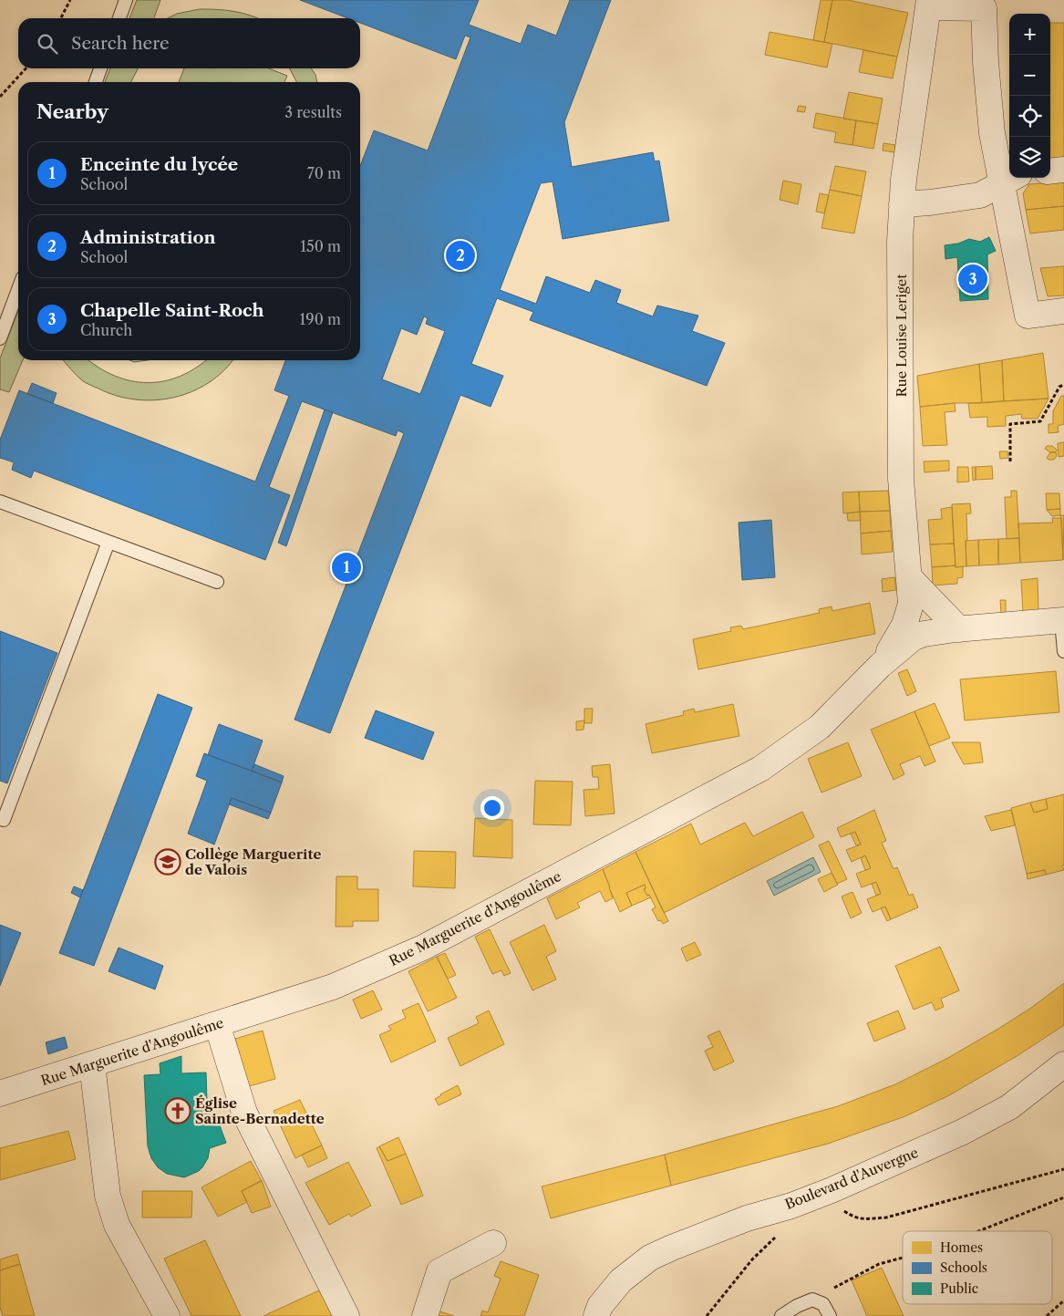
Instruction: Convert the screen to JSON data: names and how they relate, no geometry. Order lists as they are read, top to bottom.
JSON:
{
  "streets": {
    "street": ["Rue Louise Leriget", "Rue Marguerite d'Angoulême", "Boulevard d'Auvergne"]
  },
  "crossings": [
    ["Rue Louise Leriget", "Rue Marguerite d'Angoulême"]
  ],
  "places": {
    "school or university": ["Collège Marguerite de Valois"],
    "church": ["Église Sainte-Bernadette"]
  },
  "legend": ["Homes", "Schools", "Public"],
  "page": {
    "map_buttons": ["+", "−"],
    "search": "Search here",
    "heading": ["Nearby", "3 results"],
    "list": [
      {
        "mark": "1",
        "name": "Enceinte du lycée",
        "note": "School",
        "value": "70 m"
      },
      {
        "mark": "2",
        "name": "Administration",
        "note": "School",
        "value": "150 m"
      },
      {
        "mark": "3",
        "name": "Chapelle Saint-Roch",
        "note": "Church",
        "value": "190 m"
      }
    ],
    "pins": ["2", "3", "1"]
  }
}
